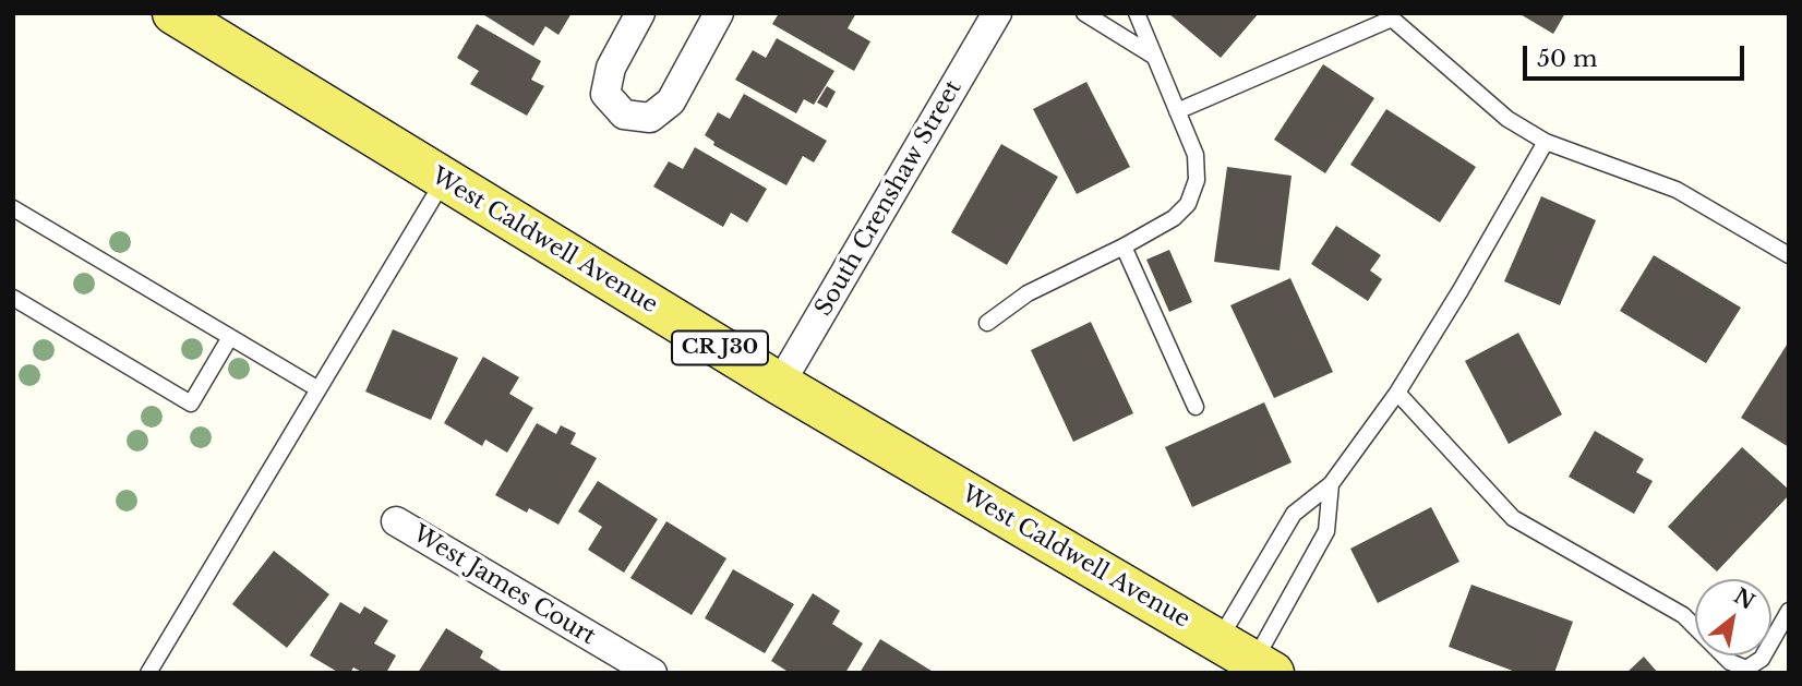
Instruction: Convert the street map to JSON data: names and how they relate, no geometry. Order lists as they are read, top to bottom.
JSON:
{
  "streets": {
    "main road": ["West Caldwell Avenue", "CR J30"],
    "street": ["South Crenshaw Street", "West James Court"]
  },
  "crossings": [
    ["South Crenshaw Street", "West Caldwell Avenue"]
  ],
  "scale_bar": "50 m",
  "north": "top right"
}
